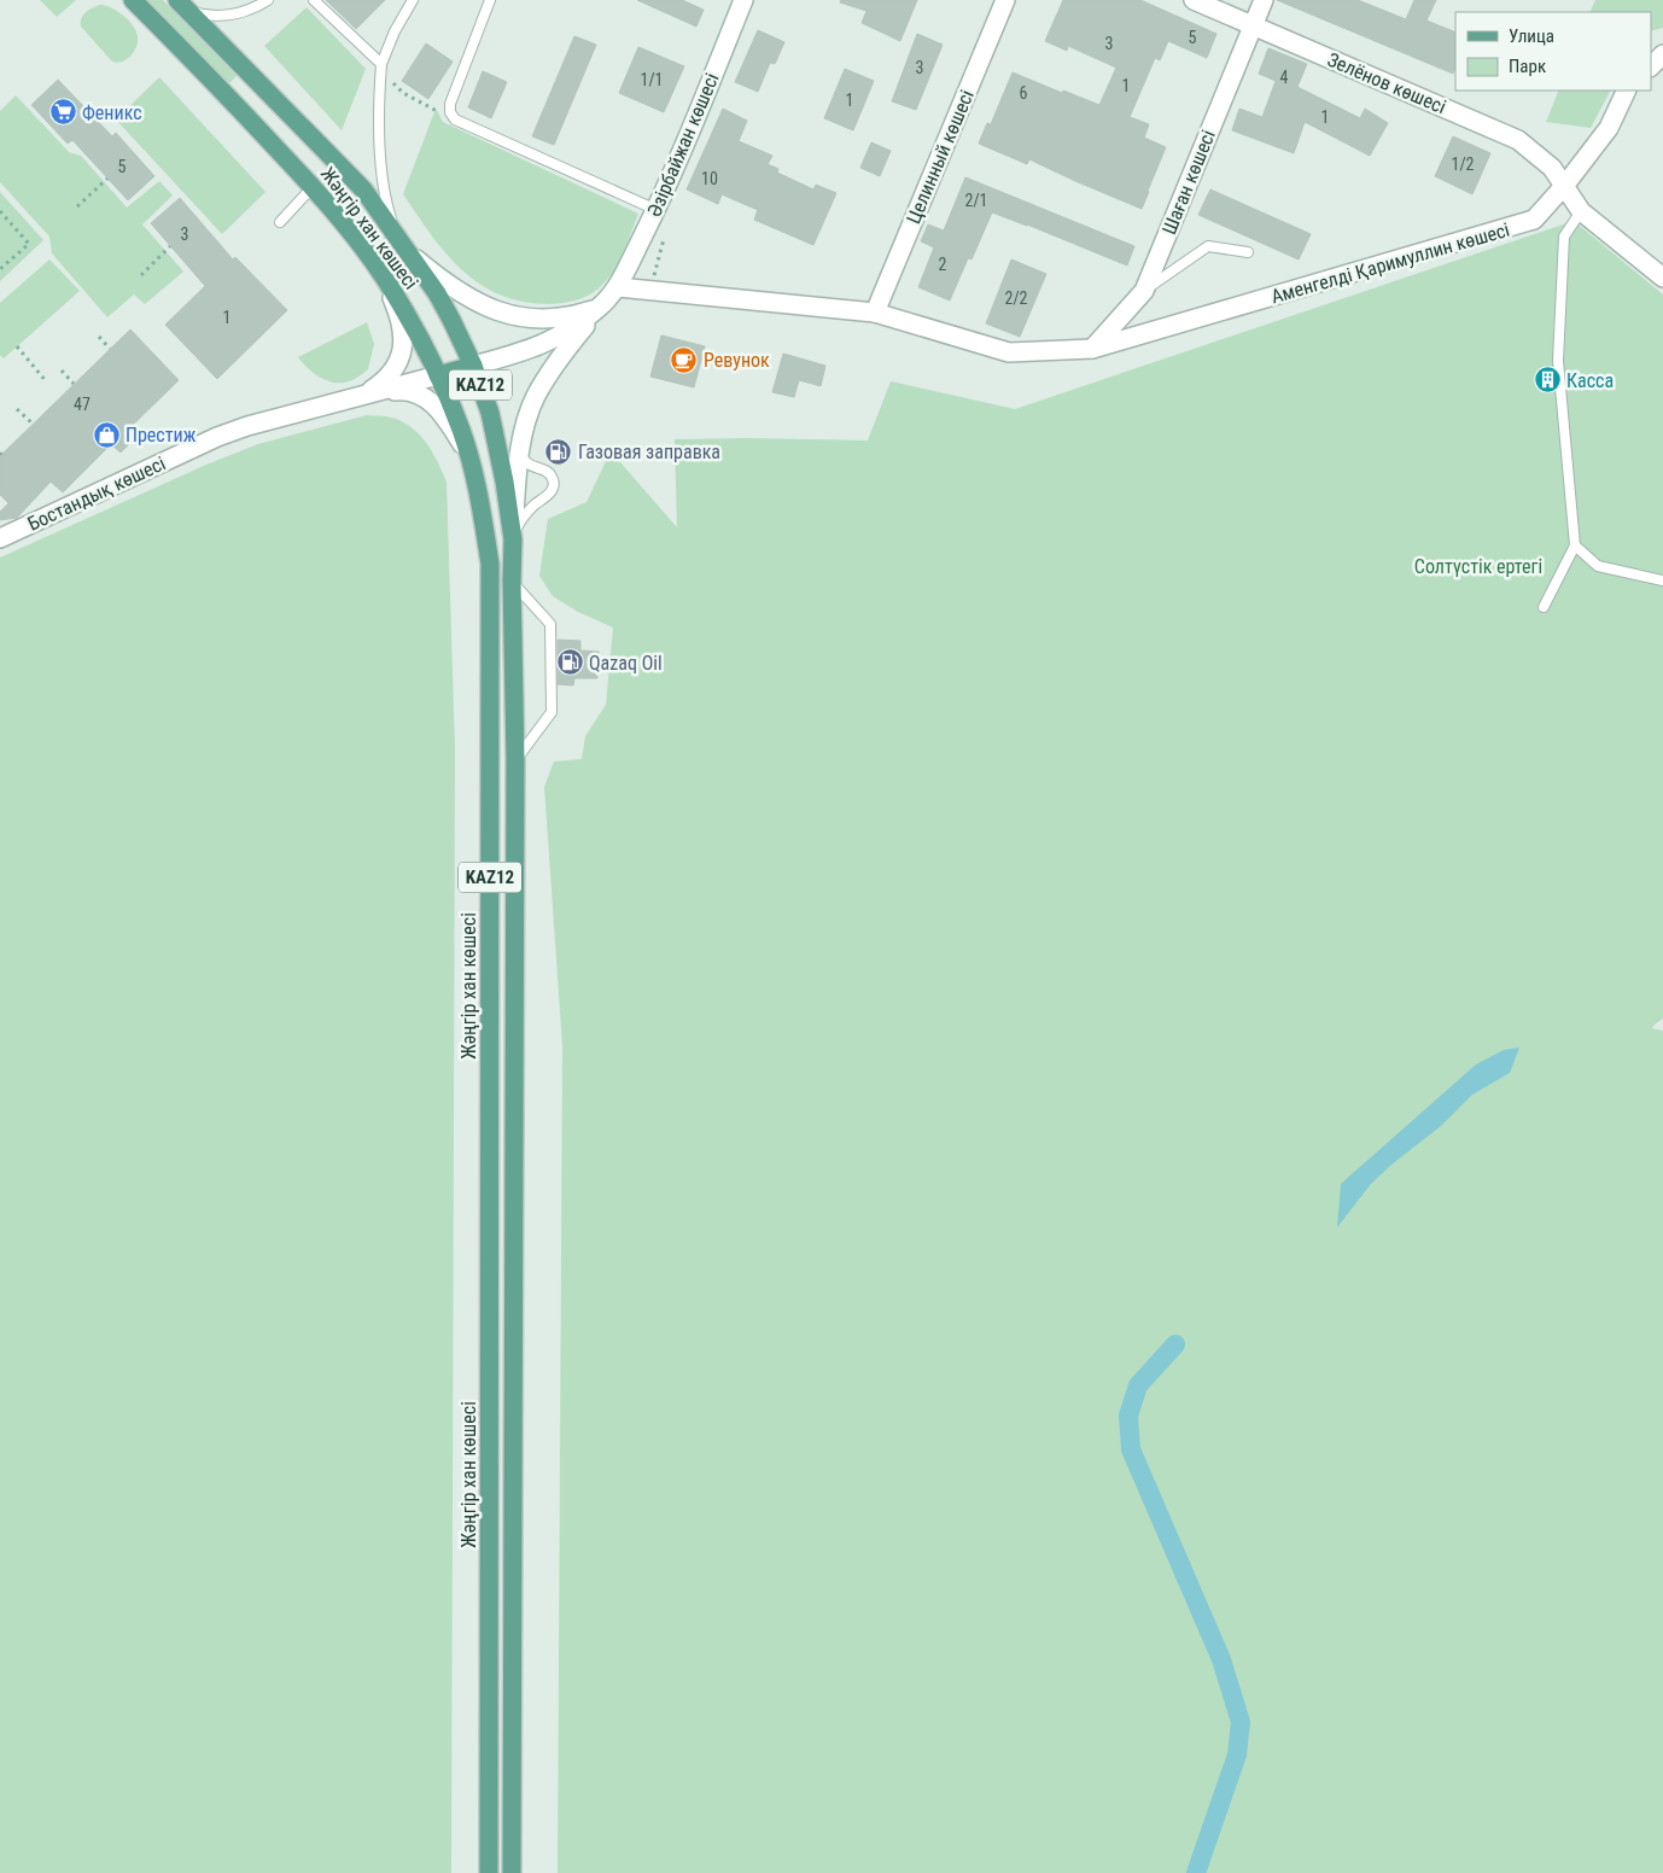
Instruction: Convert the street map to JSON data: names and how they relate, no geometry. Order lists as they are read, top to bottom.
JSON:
{
  "streets": {
    "main road": ["Жәңгір хан көшесі", "KAZ12"],
    "street": [
      "Зелёнов көшесі",
      "Әзірбайжан көшесі",
      "Целинный көшесі",
      "Шаған көшесі",
      "Аменгелді Қаримуллин көшесі",
      "Бостандық көшесі"
    ]
  },
  "crossings": [
    ["Зелёнов көшесі", "Шаған көшесі"],
    ["Зелёнов көшесі", "Аменгелді Қаримуллин көшесі"],
    ["Шаған көшесі", "Аменгелді Қаримуллин көшесі"]
  ],
  "parks": ["Солтүстік ертегі"],
  "places": {
    "supermarket": ["Феникс"],
    "cafe": ["Ревунок"],
    "building": ["Касса"],
    "shop": ["Престиж"],
    "fuel station": ["Газовая заправка", "Qazaq Oil"]
  },
  "house_numbers": [
    "5",
    "3",
    "3",
    "4",
    "1/1",
    "1",
    "6",
    "1",
    "1",
    "1/2",
    "5",
    "10",
    "2/1",
    "3",
    "2",
    "2/2",
    "1",
    "47"
  ],
  "legend": ["Улица", "Парк"]
}
